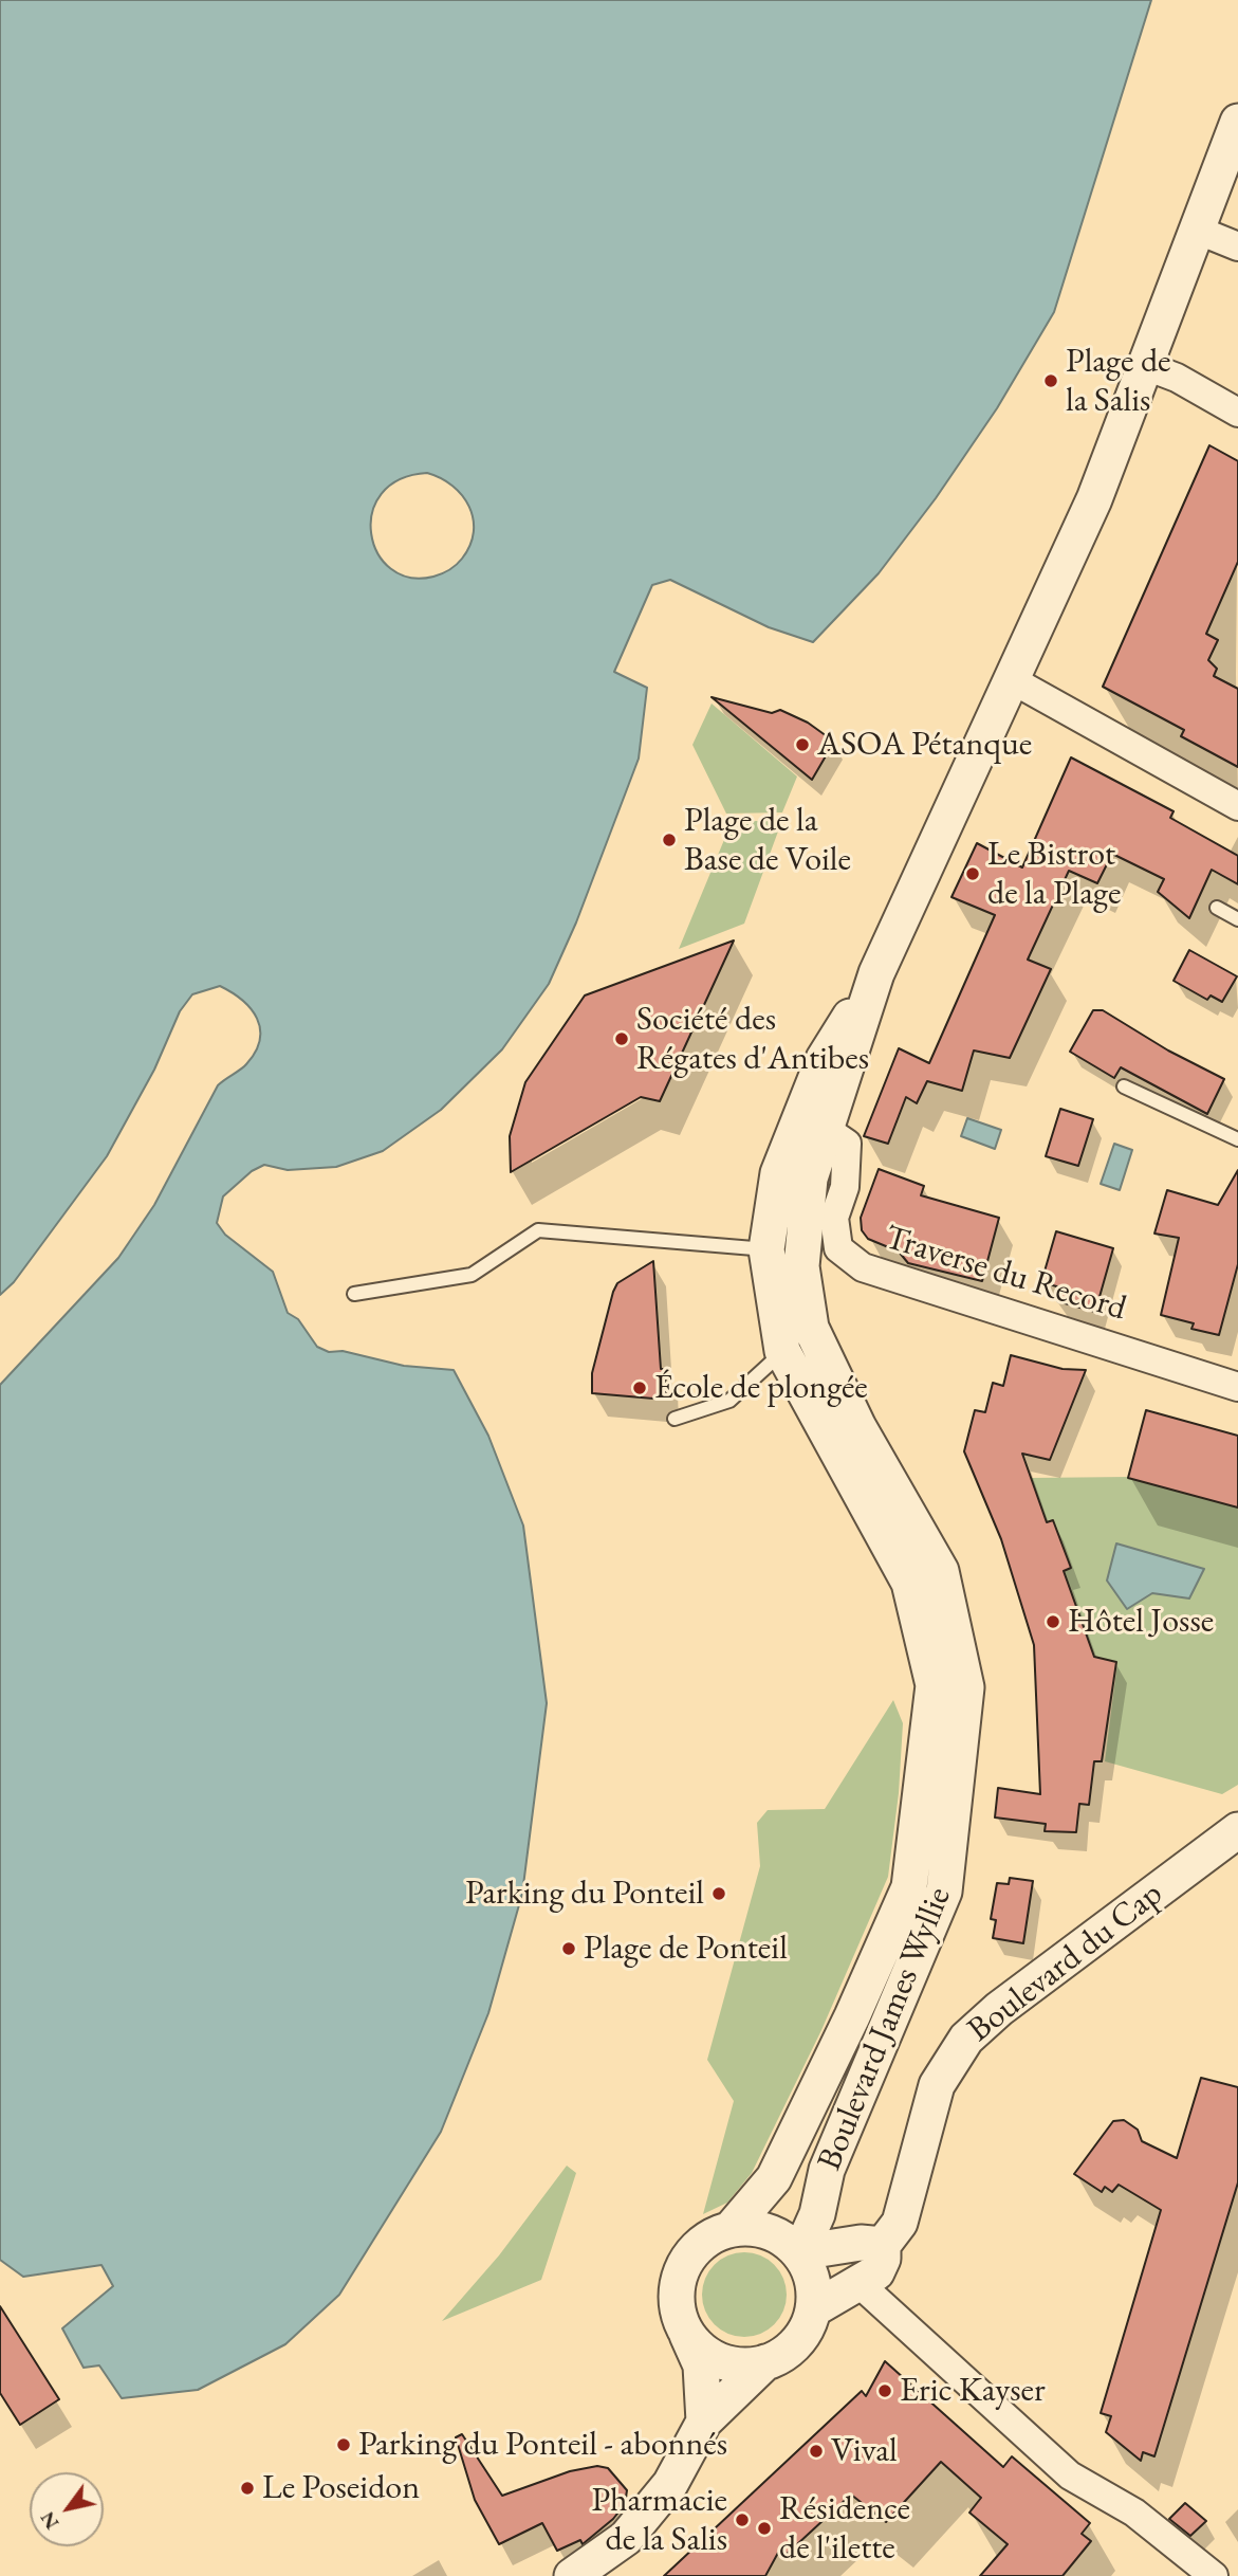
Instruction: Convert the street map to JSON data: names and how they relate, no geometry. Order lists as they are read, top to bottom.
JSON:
{
  "streets": {
    "street": ["Traverse du Record", "Boulevard du Cap", "Boulevard James Wyllie"]
  },
  "crossings": [
    ["Traverse du Record", "Boulevard James Wyllie"],
    ["Boulevard du Cap", "Boulevard James Wyllie"]
  ],
  "places": [
    "Plage de la Salis",
    "ASOA Pétanque",
    "Plage de la Base de Voile",
    "Le Bistrot de la Plage",
    "Société des Régates d'Antibes",
    "École de plongée",
    "Hôtel Josse",
    "Parking du Ponteil",
    "Plage de Ponteil",
    "Eric Kayser",
    "Parking du Ponteil - abonnés",
    "Vival",
    "Le Poseidon",
    "Pharmacie de la Salis",
    "Résidence de l'ilette"
  ],
  "north": "bottom left"
}
